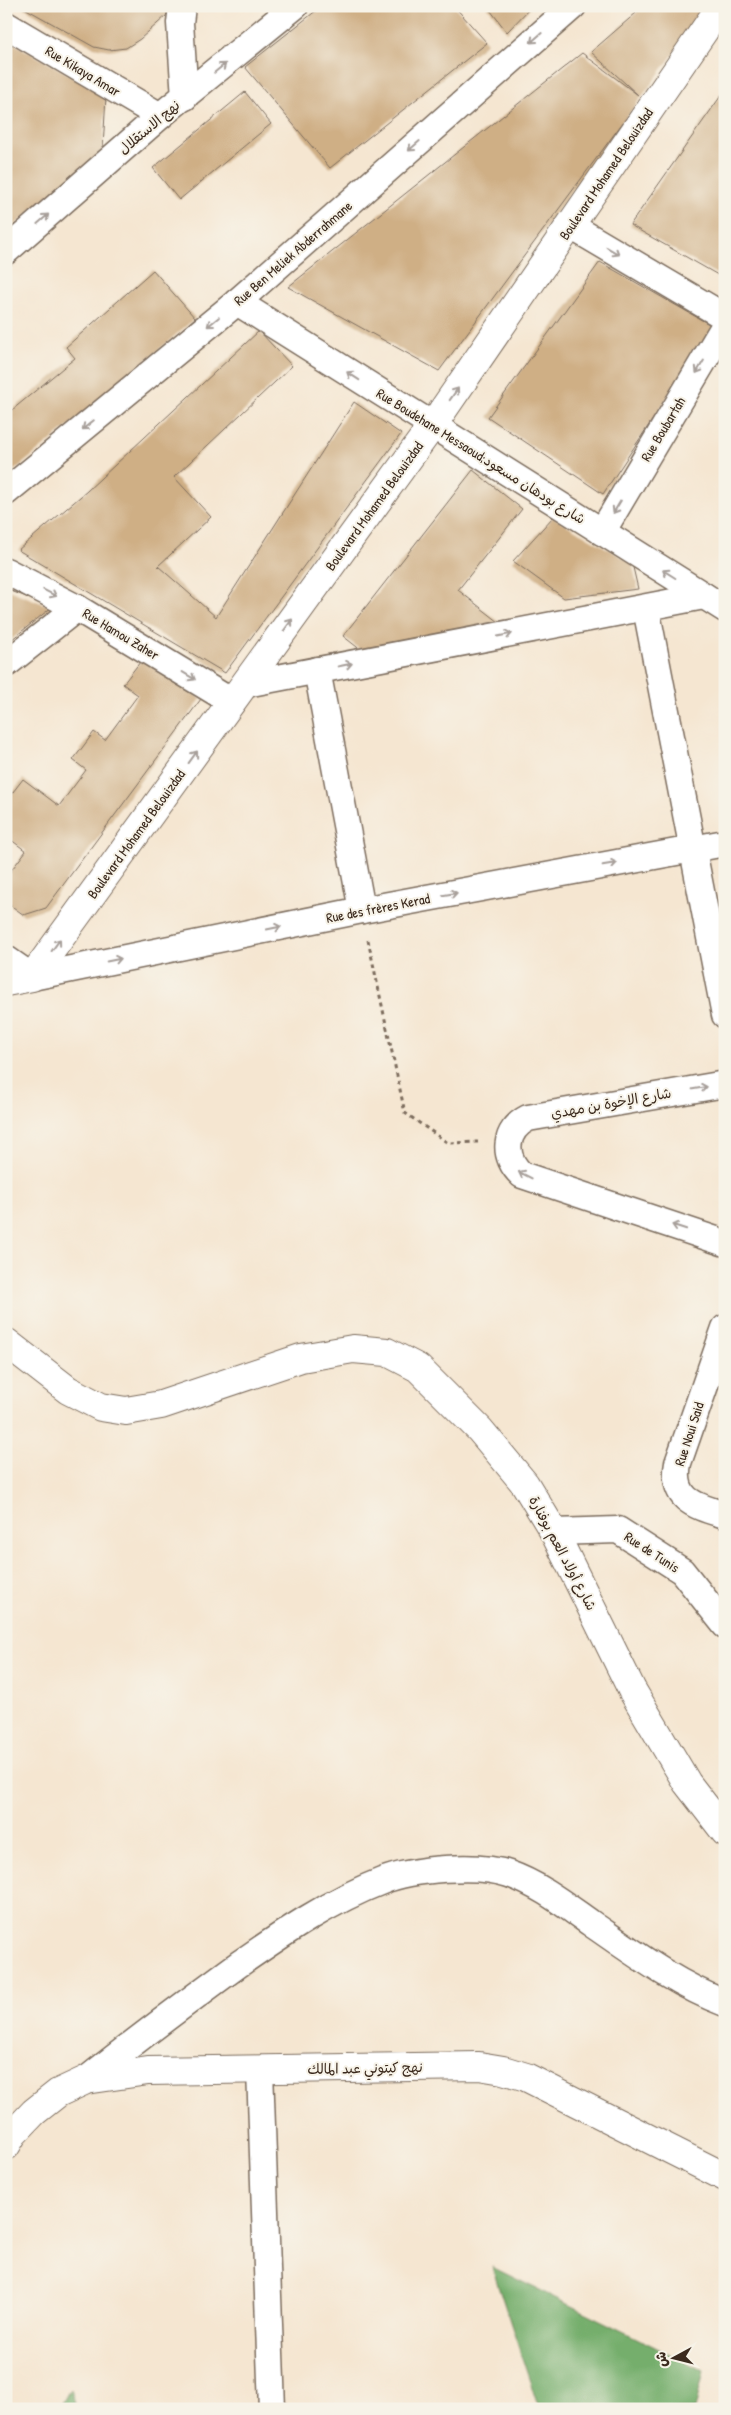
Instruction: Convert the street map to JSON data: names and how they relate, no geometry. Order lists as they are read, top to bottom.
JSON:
{
  "streets": {
    "street": [
      "Rue Kikaya Amar",
      "نهج الاستقلال",
      "Boulevard Mohamed Belouizdad",
      "Rue Ben Meliek Abderrahmane",
      "Rue Boubartah",
      "Rue Boudehane Messaoud;شارع بودهان مسعود",
      "Rue Hamou Zaher",
      "Rue des frères Kerad",
      "شارع الإخوة بن مهدي",
      "Rue Noui Said",
      "Rue de Tunis",
      "شارع أولاد العم بوفنارة",
      "نهج كيتوني عبد المالك"
    ]
  },
  "crossings": [
    ["Rue Kikaya Amar", "نهج الاستقلال"],
    ["Boulevard Mohamed Belouizdad", "Rue Boudehane Messaoud;شارع بودهان مسعود"],
    ["Boulevard Mohamed Belouizdad", "Rue Hamou Zaher"],
    ["Boulevard Mohamed Belouizdad", "Rue des frères Kerad"],
    ["Rue Ben Meliek Abderrahmane", "Rue Boudehane Messaoud;شارع بودهان مسعود"],
    ["Rue Boubartah", "Rue Boudehane Messaoud;شارع بودهان مسعود"],
    ["Rue de Tunis", "شارع أولاد العم بوفنارة"]
  ],
  "one_way": [
    "نهج الاستقلال",
    "Boulevard Mohamed Belouizdad",
    "Rue Ben Meliek Abderrahmane",
    "Rue Boubartah",
    "Rue Boudehane Messaoud;شارع بودهان مسعود",
    "Rue Hamou Zaher",
    "Rue des frères Kerad",
    "شارع الإخوة بن مهدي"
  ],
  "north": "left"
}
